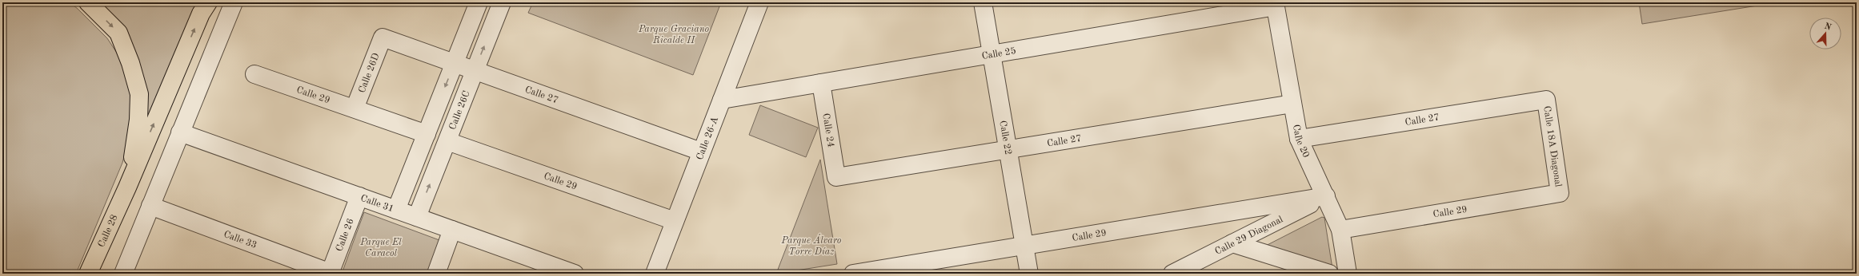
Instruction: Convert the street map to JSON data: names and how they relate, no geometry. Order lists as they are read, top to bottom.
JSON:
{
  "streets": {
    "main road": ["Calle 28"],
    "street": [
      "Calle 25",
      "Calle 26D",
      "Calle 29",
      "Calle 27",
      "Calle 26C",
      "Calle 24",
      "Calle 26-A",
      "Calle 22",
      "Calle 20",
      "Calle 18A Diagonal",
      "Calle 31",
      "Calle 29 Diagonal",
      "Calle 26",
      "Calle 33"
    ]
  },
  "crossings": [
    ["Calle 25", "Calle 24"],
    ["Calle 25", "Calle 26-A"],
    ["Calle 25", "Calle 22"],
    ["Calle 25", "Calle 20"],
    ["Calle 26D", "Calle 29"],
    ["Calle 26D", "Calle 27"],
    ["Calle 29", "Calle 26C"],
    ["Calle 29", "Calle 26-A"],
    ["Calle 29", "Calle 22"],
    ["Calle 29", "Calle 20"],
    ["Calle 29", "Calle 18A Diagonal"],
    ["Calle 29", "Calle 29 Diagonal"],
    ["Calle 27", "Calle 26C"],
    ["Calle 27", "Calle 24"],
    ["Calle 27", "Calle 26-A"],
    ["Calle 27", "Calle 22"],
    ["Calle 27", "Calle 20"],
    ["Calle 27", "Calle 18A Diagonal"],
    ["Calle 26C", "Calle 31"],
    ["Calle 20", "Calle 29 Diagonal"],
    ["Calle 31", "Calle 26"],
    ["Calle 26", "Calle 33"]
  ],
  "parks": ["Parque Graciano Ricalde II", "Parque Álvaro Torre Díaz", "Parque El Caracol"],
  "north": "top"
}
